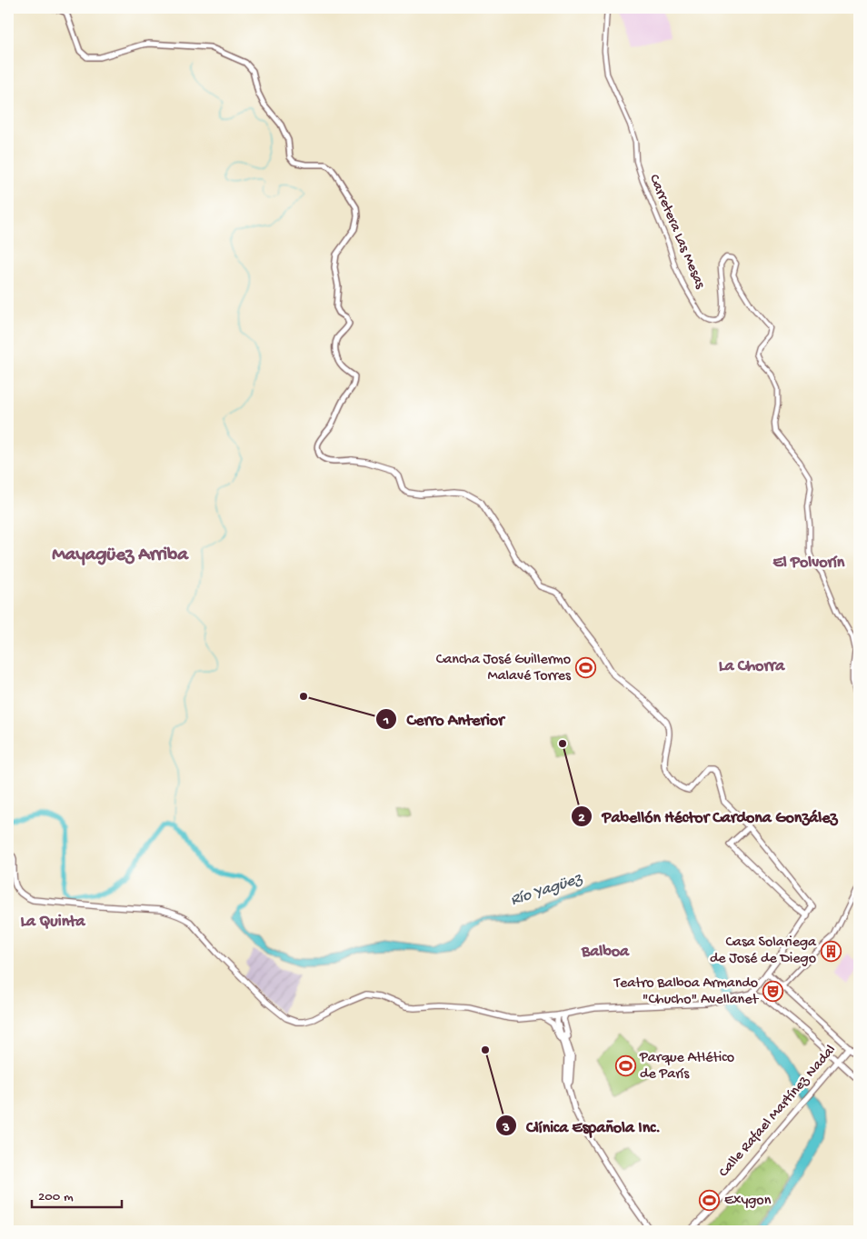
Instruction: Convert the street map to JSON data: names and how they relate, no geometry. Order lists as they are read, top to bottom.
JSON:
{
  "streets": {
    "main road": ["Calle Rafael Martínez Nadal"],
    "street": ["Carretera Las Mesas"]
  },
  "districts": [
    "Mayagüez Arriba",
    "El Polvorín",
    "La Chorra",
    "La Quinta",
    "Balboa"
  ],
  "water": ["Río Yagüez"],
  "places": {
    "sports": ["Cancha José Guillermo Malavé Torres", "Parque Atlético de París", "Exygon"],
    "other": ["Cerro Anterior", "Pabellón Héctor Cardona González", "Clínica Española Inc."],
    "building": ["Casa Solariega de José de Diego"],
    "theatre": ["Teatro Balboa Armando \"Chucho\" Avellanet"]
  },
  "scale_bar": "200 m"
}
